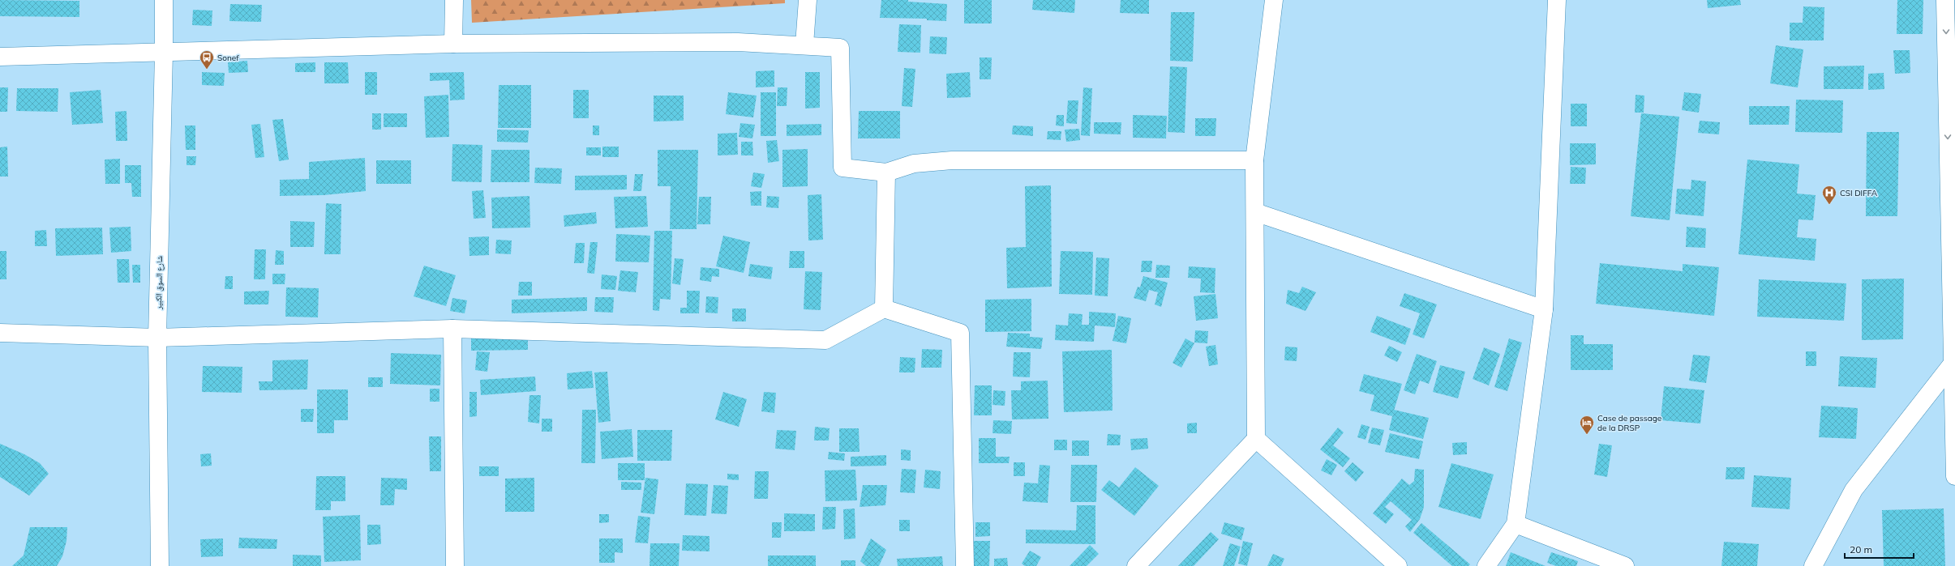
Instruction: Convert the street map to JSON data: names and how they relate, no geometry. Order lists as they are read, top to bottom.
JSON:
{
  "streets": {
    "main road": ["شارع السوق الكبير"]
  },
  "places": {
    "bus stop": ["Sonef"],
    "hospital": ["CSI DIFFA"],
    "hotel": ["Case de passage de la DRSP"]
  },
  "scale_bar": "20 m"
}
